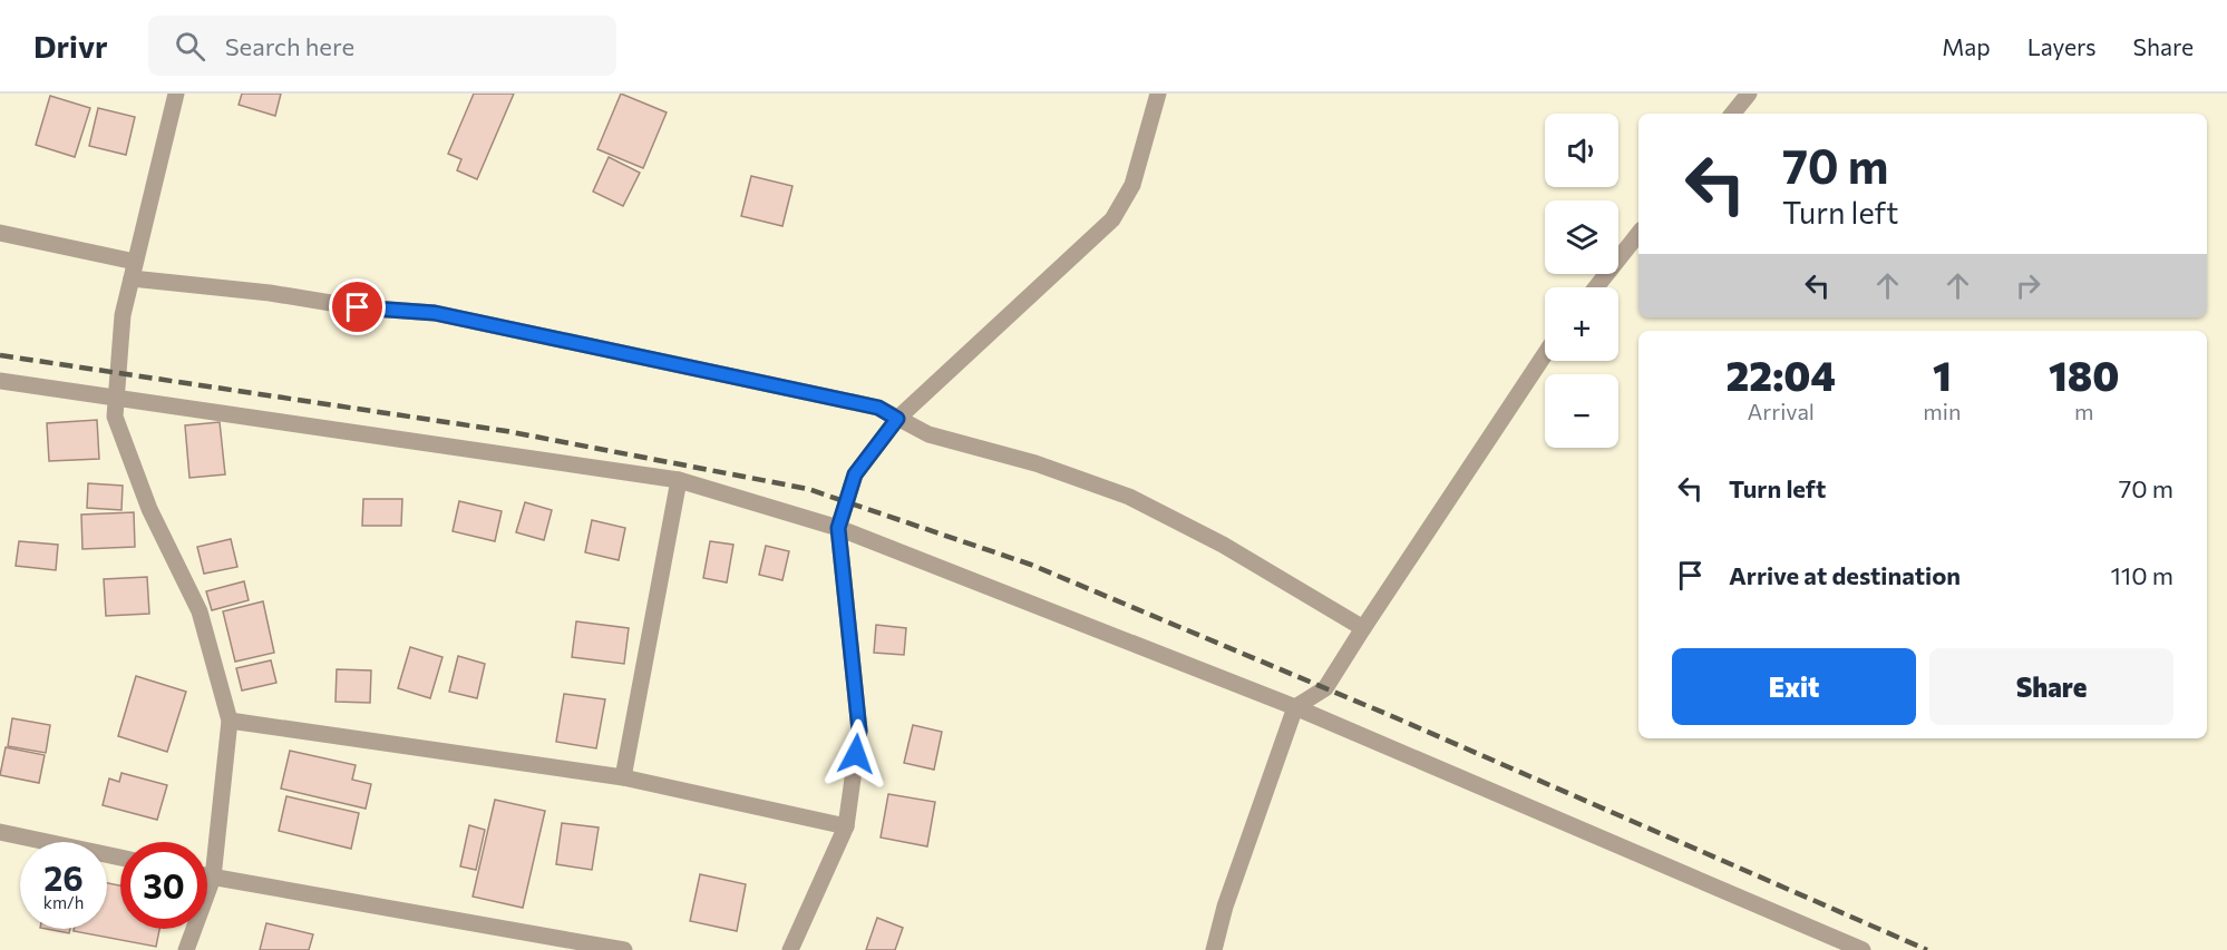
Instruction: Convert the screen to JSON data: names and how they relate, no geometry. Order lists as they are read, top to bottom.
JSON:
{
  "page": {
    "header": "Drivr",
    "search": "Search here",
    "nav": ["Map", "Layers", "Share"],
    "map_buttons": ["+", "−"],
    "turn": ["70 m", "Turn left"],
    "eta": [
      "22:04",
      "Arrival",
      "1",
      "min",
      "180",
      "m"
    ],
    "list": [
      {
        "name": "Turn left",
        "value": "70 m"
      },
      {
        "name": "Arrive at destination",
        "value": "110 m"
      }
    ],
    "buttons": ["Exit", "Share"],
    "speed": "26 km/h",
    "limit": "30"
  }
}
